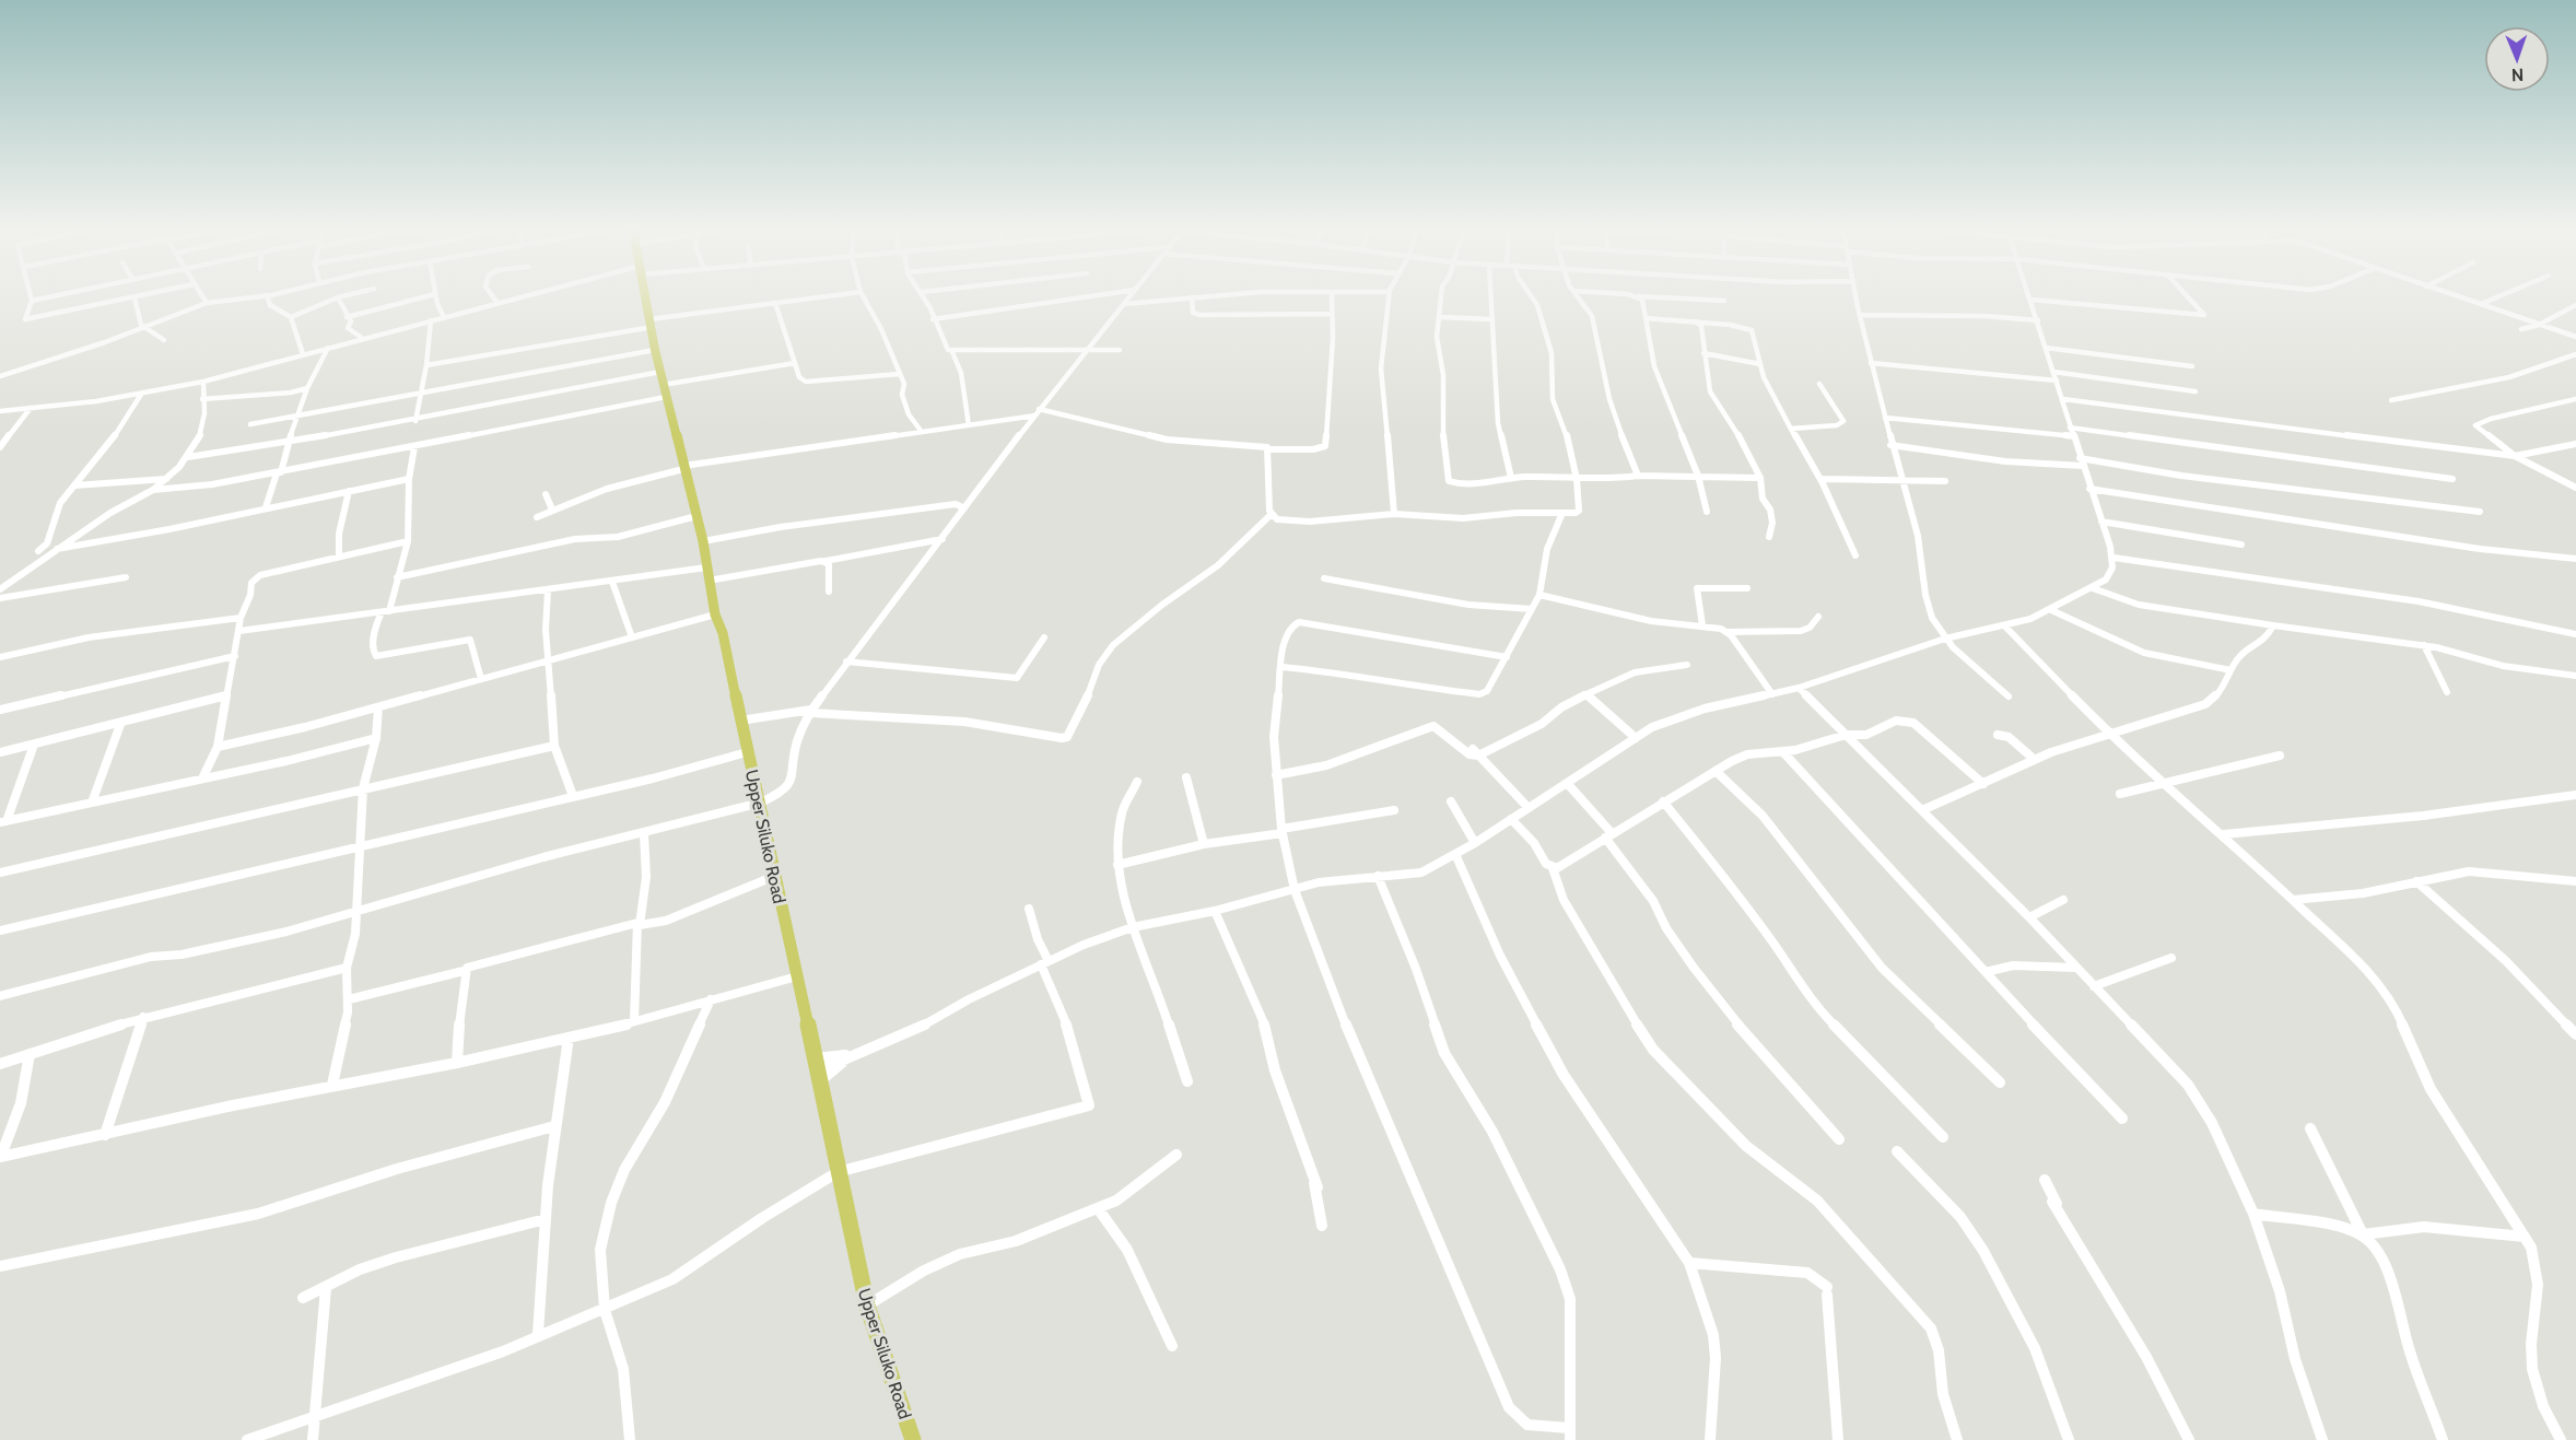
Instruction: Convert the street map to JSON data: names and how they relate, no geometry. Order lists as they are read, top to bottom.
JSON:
{
  "streets": {
    "main road": ["Upper Siluko Road"]
  },
  "north": "bottom"
}
